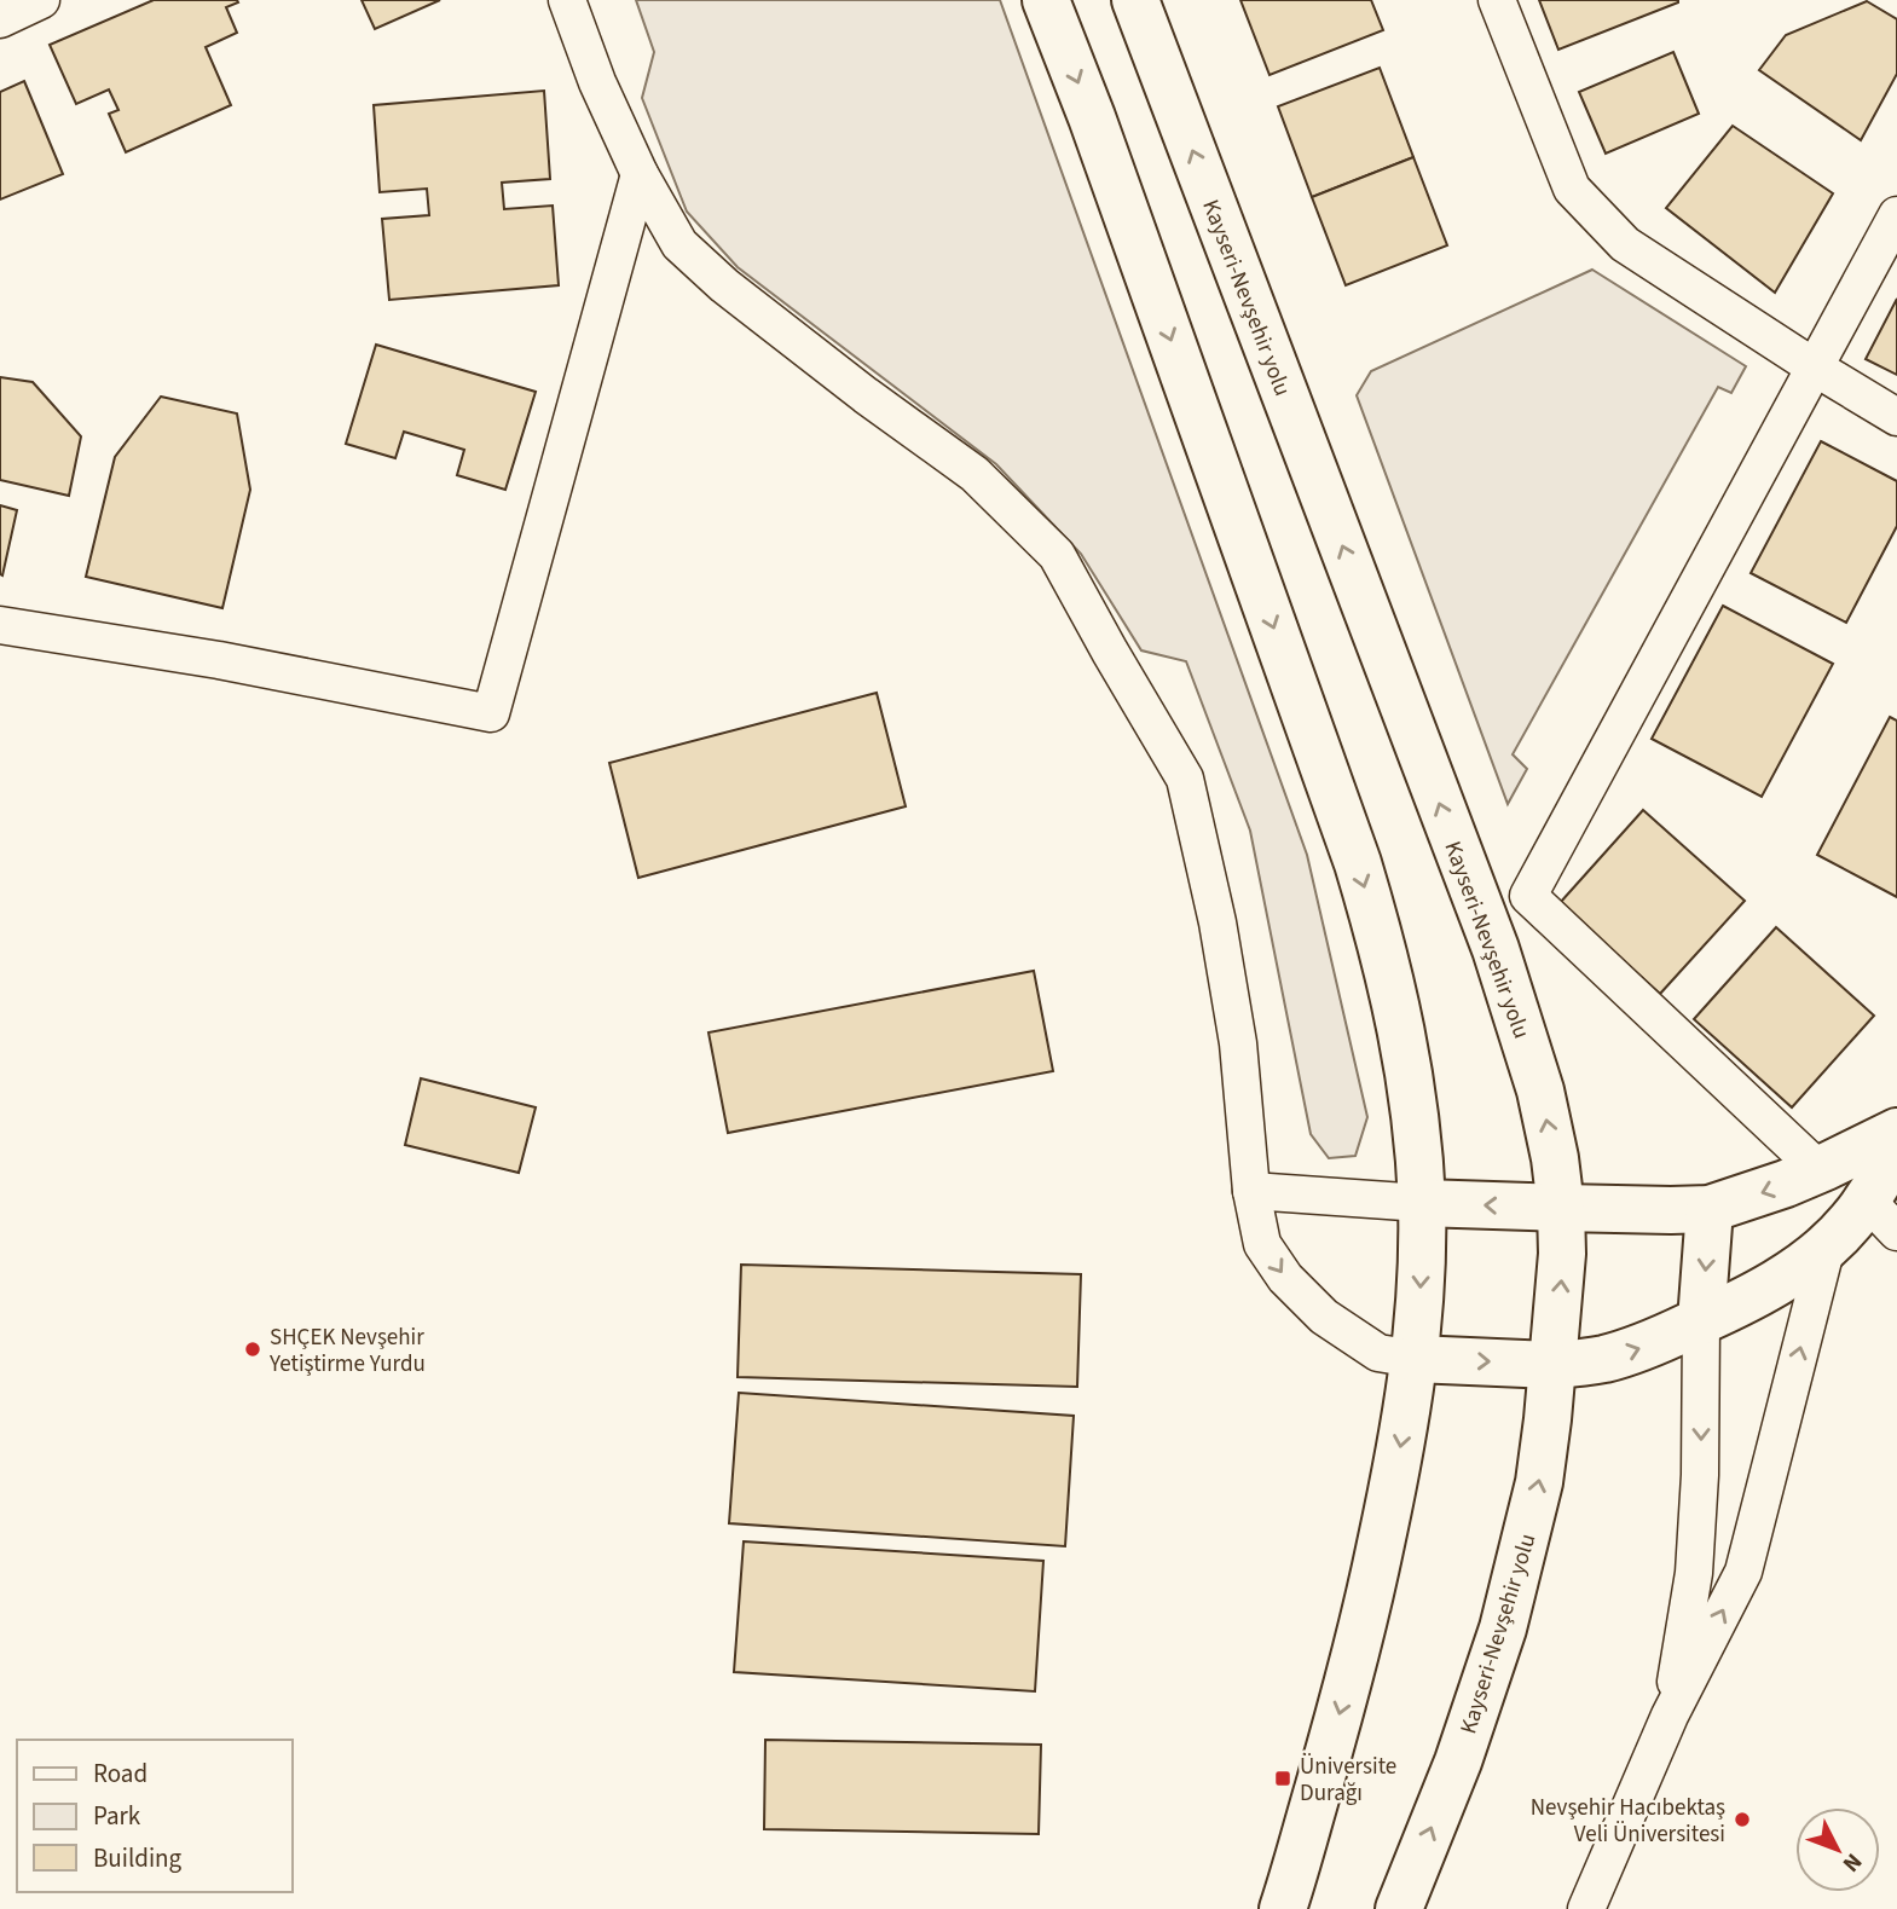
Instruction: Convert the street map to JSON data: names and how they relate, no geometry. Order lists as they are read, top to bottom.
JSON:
{
  "streets": {
    "main road": ["Kayseri-Nevşehir yolu"]
  },
  "places": {
    "other": ["SHÇEK Nevşehir Yetiştirme Yurdu", "Nevşehir Hacıbektaş Veli Üniversitesi"],
    "transit": ["Üniversite Durağı"]
  },
  "legend": ["Road", "Park", "Building"],
  "north": "bottom right"
}
